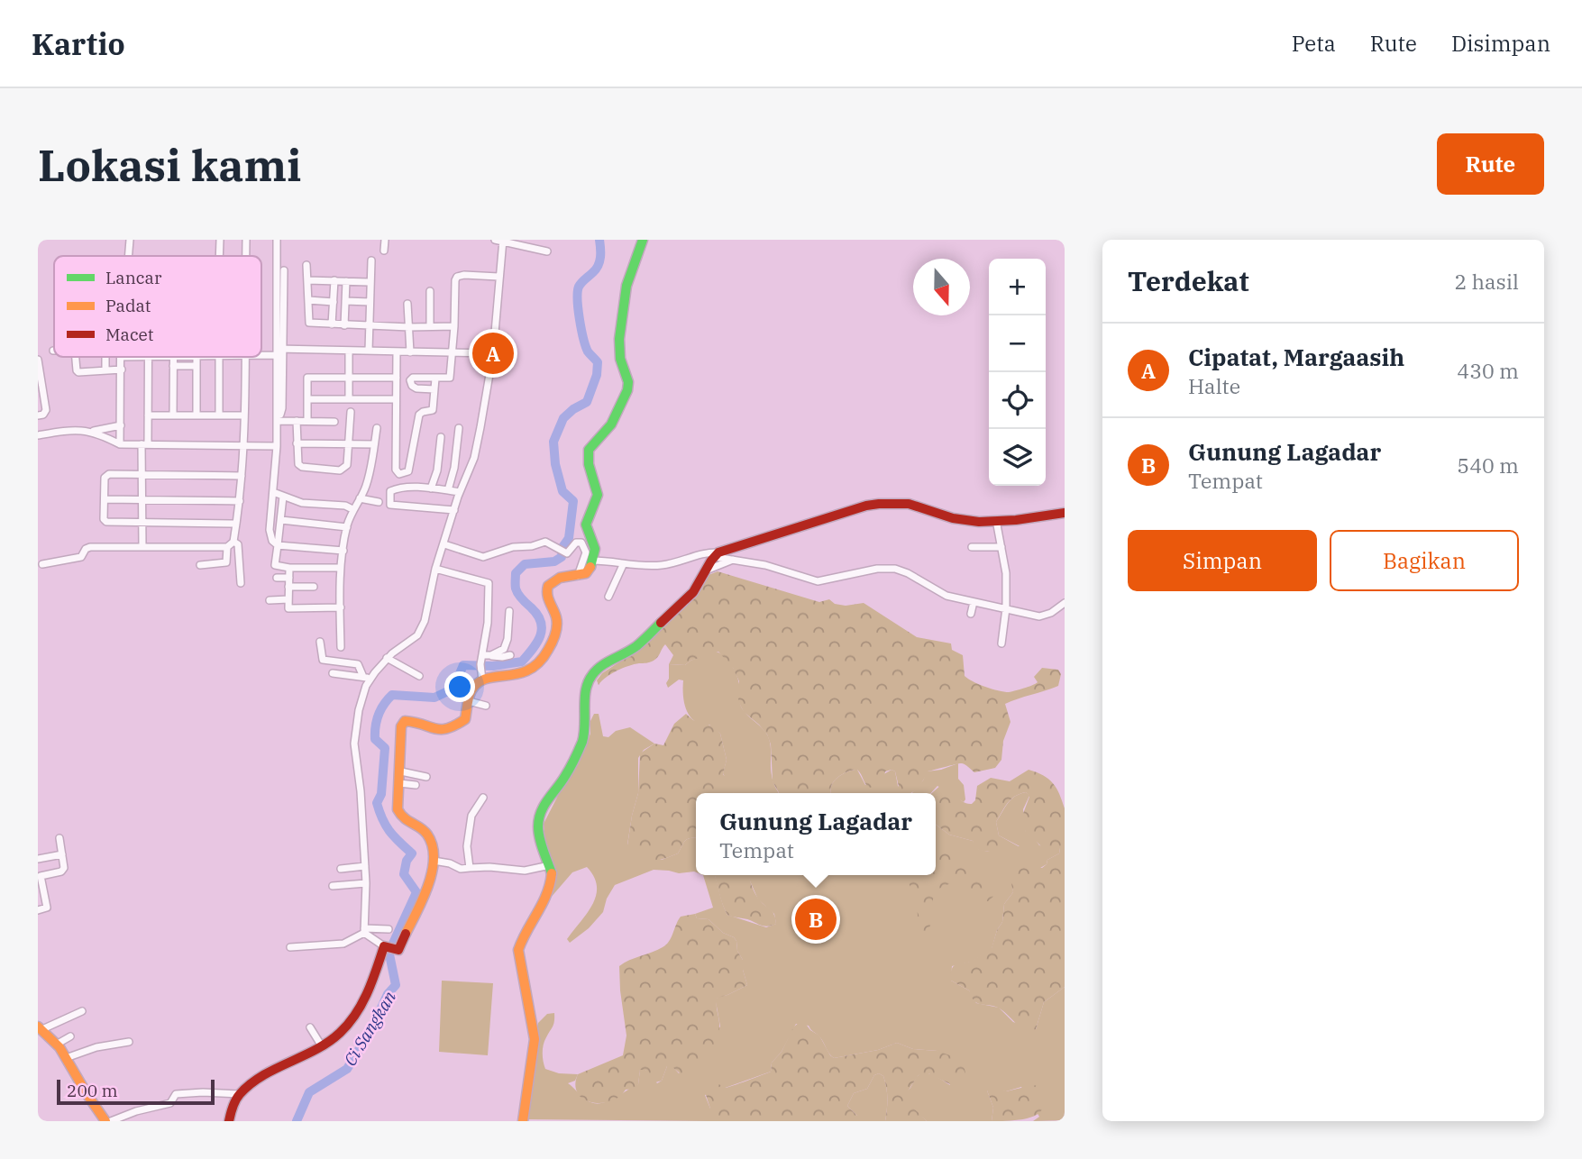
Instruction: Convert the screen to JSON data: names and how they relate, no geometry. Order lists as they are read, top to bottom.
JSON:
{
  "water": ["Ci Sangkan"],
  "legend": ["Lancar", "Padat", "Macet"],
  "scale_bar": "200 m",
  "north": "bottom",
  "page": {
    "header": "Kartio",
    "nav": ["Peta", "Rute", "Disimpan"],
    "buttons": [
      "Rute",
      ["Simpan", "Bagikan"]
    ],
    "title": "Lokasi kami",
    "heading": ["Terdekat", "2 hasil"],
    "map_buttons": ["+", "−"],
    "list": [
      {
        "mark": "A",
        "name": "Cipatat, Margaasih",
        "note": "Halte",
        "value": "430 m"
      },
      {
        "mark": "B",
        "name": "Gunung Lagadar",
        "note": "Tempat",
        "value": "540 m"
      }
    ],
    "pins": ["A", "B"],
    "popup": ["Gunung Lagadar", "Tempat"],
    "scale": "200 m"
  }
}
